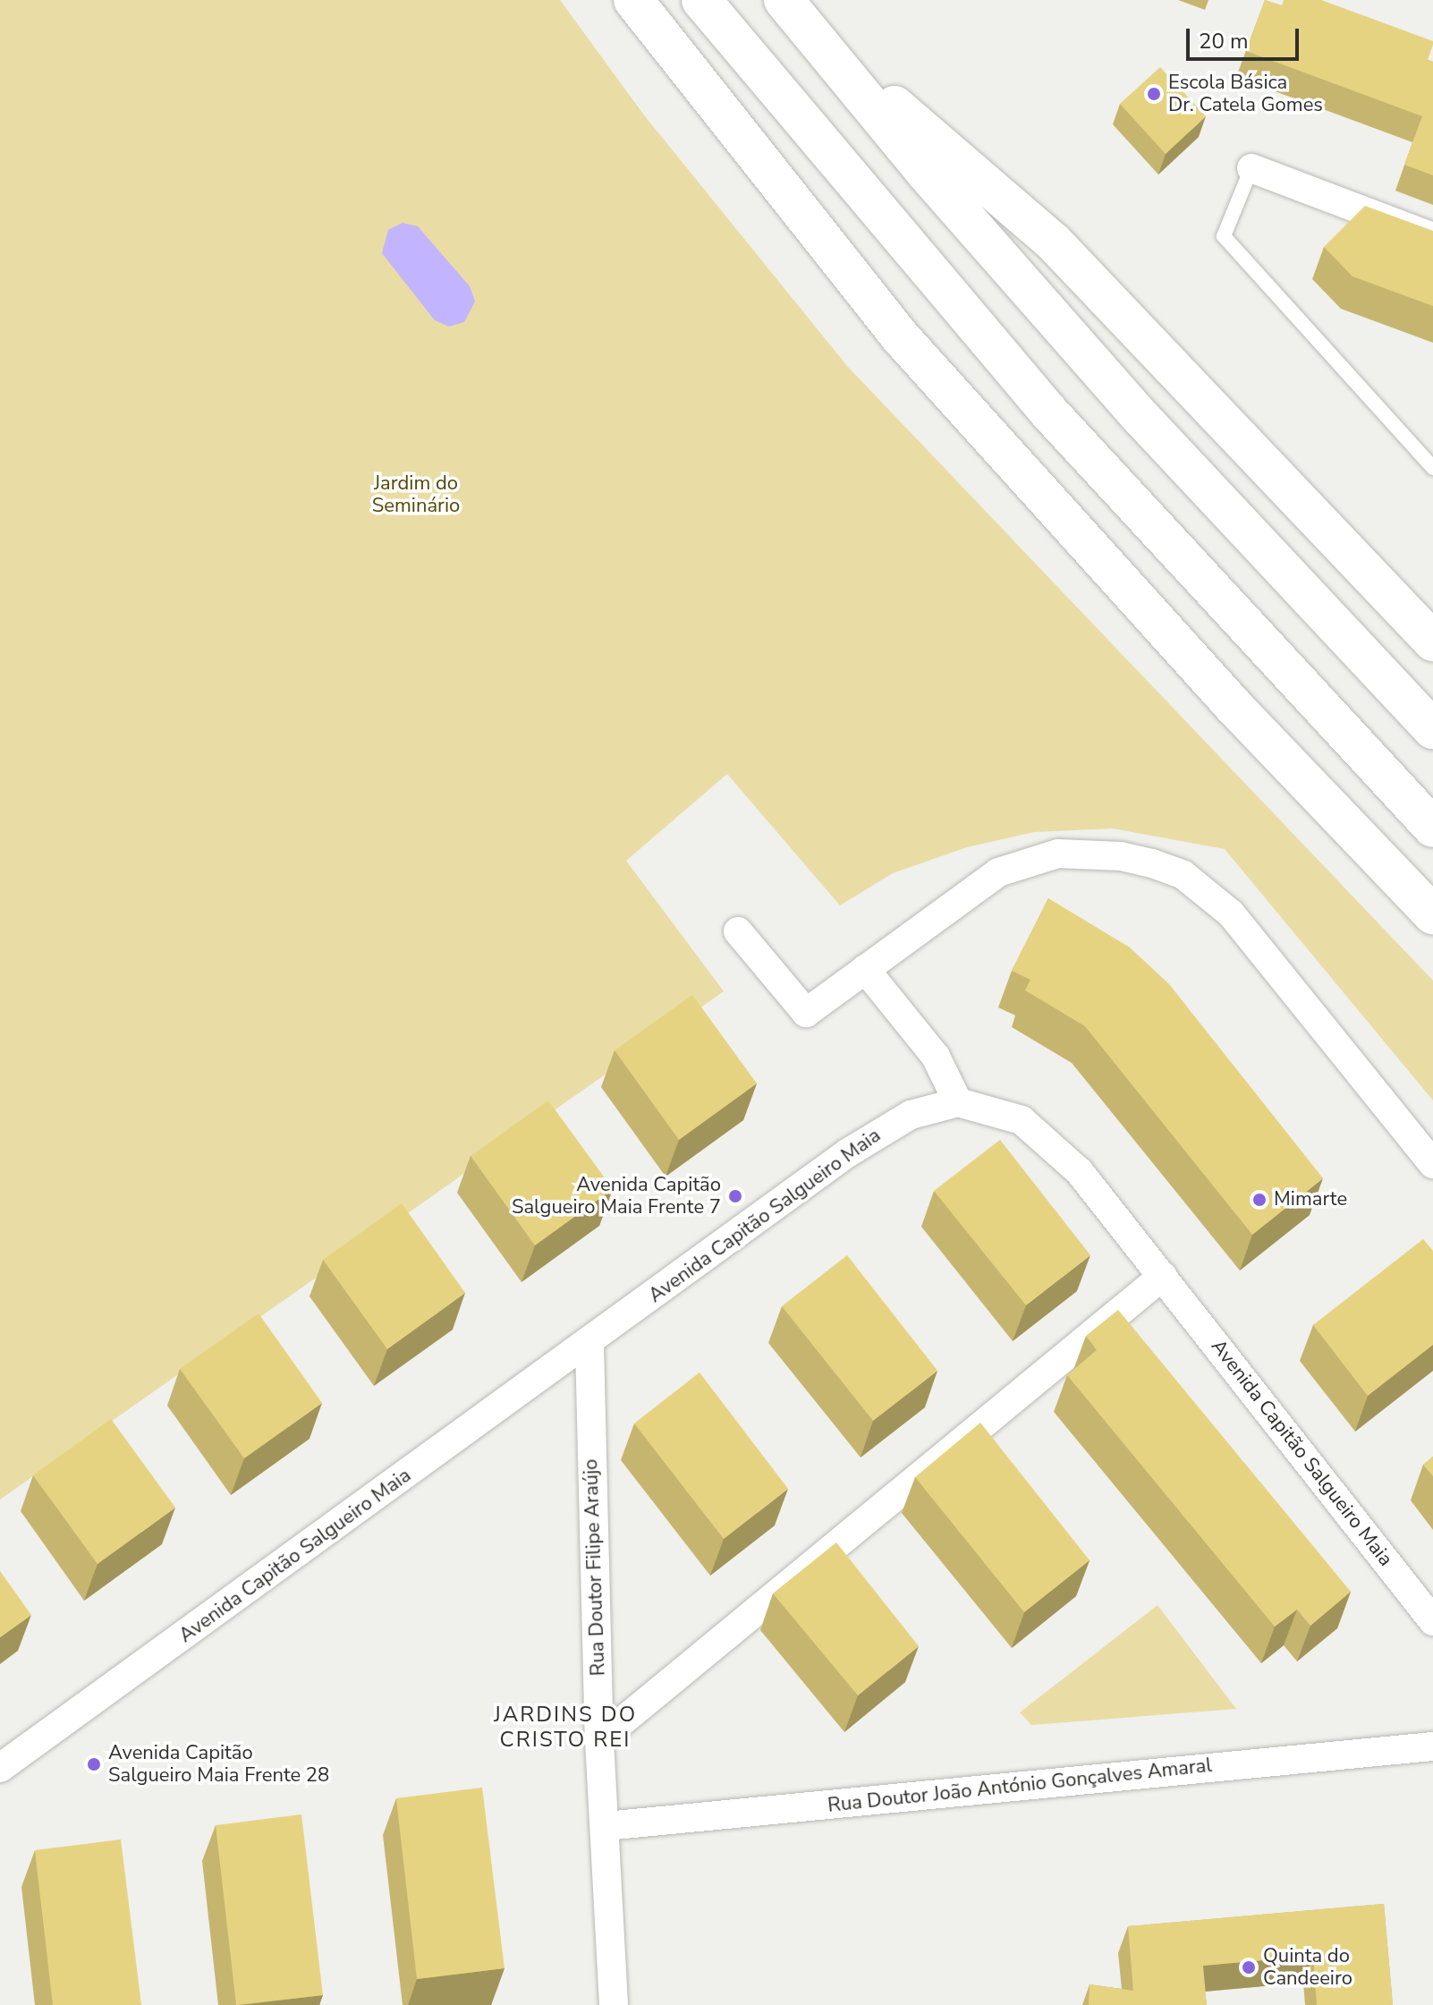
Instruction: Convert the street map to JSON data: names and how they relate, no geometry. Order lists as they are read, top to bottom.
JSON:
{
  "streets": {
    "street": ["Avenida Capitão Salgueiro Maia", "Rua Doutor Filipe Araújo", "Rua Doutor João António Gonçalves Amaral"]
  },
  "crossings": [
    ["Avenida Capitão Salgueiro Maia", "Rua Doutor Filipe Araújo"],
    ["Rua Doutor Filipe Araújo", "Rua Doutor João António Gonçalves Amaral"]
  ],
  "districts": ["JARDINS DO CRISTO REI"],
  "parks": ["Jardim do Seminário"],
  "places": [
    "Escola Básica Dr. Catela Gomes",
    "Avenida Capitão Salgueiro Maia Frente 7",
    "Mimarte",
    "Avenida Capitão Salgueiro Maia Frente 28",
    "Quinta do Candeeiro"
  ],
  "scale_bar": "20 m"
}
